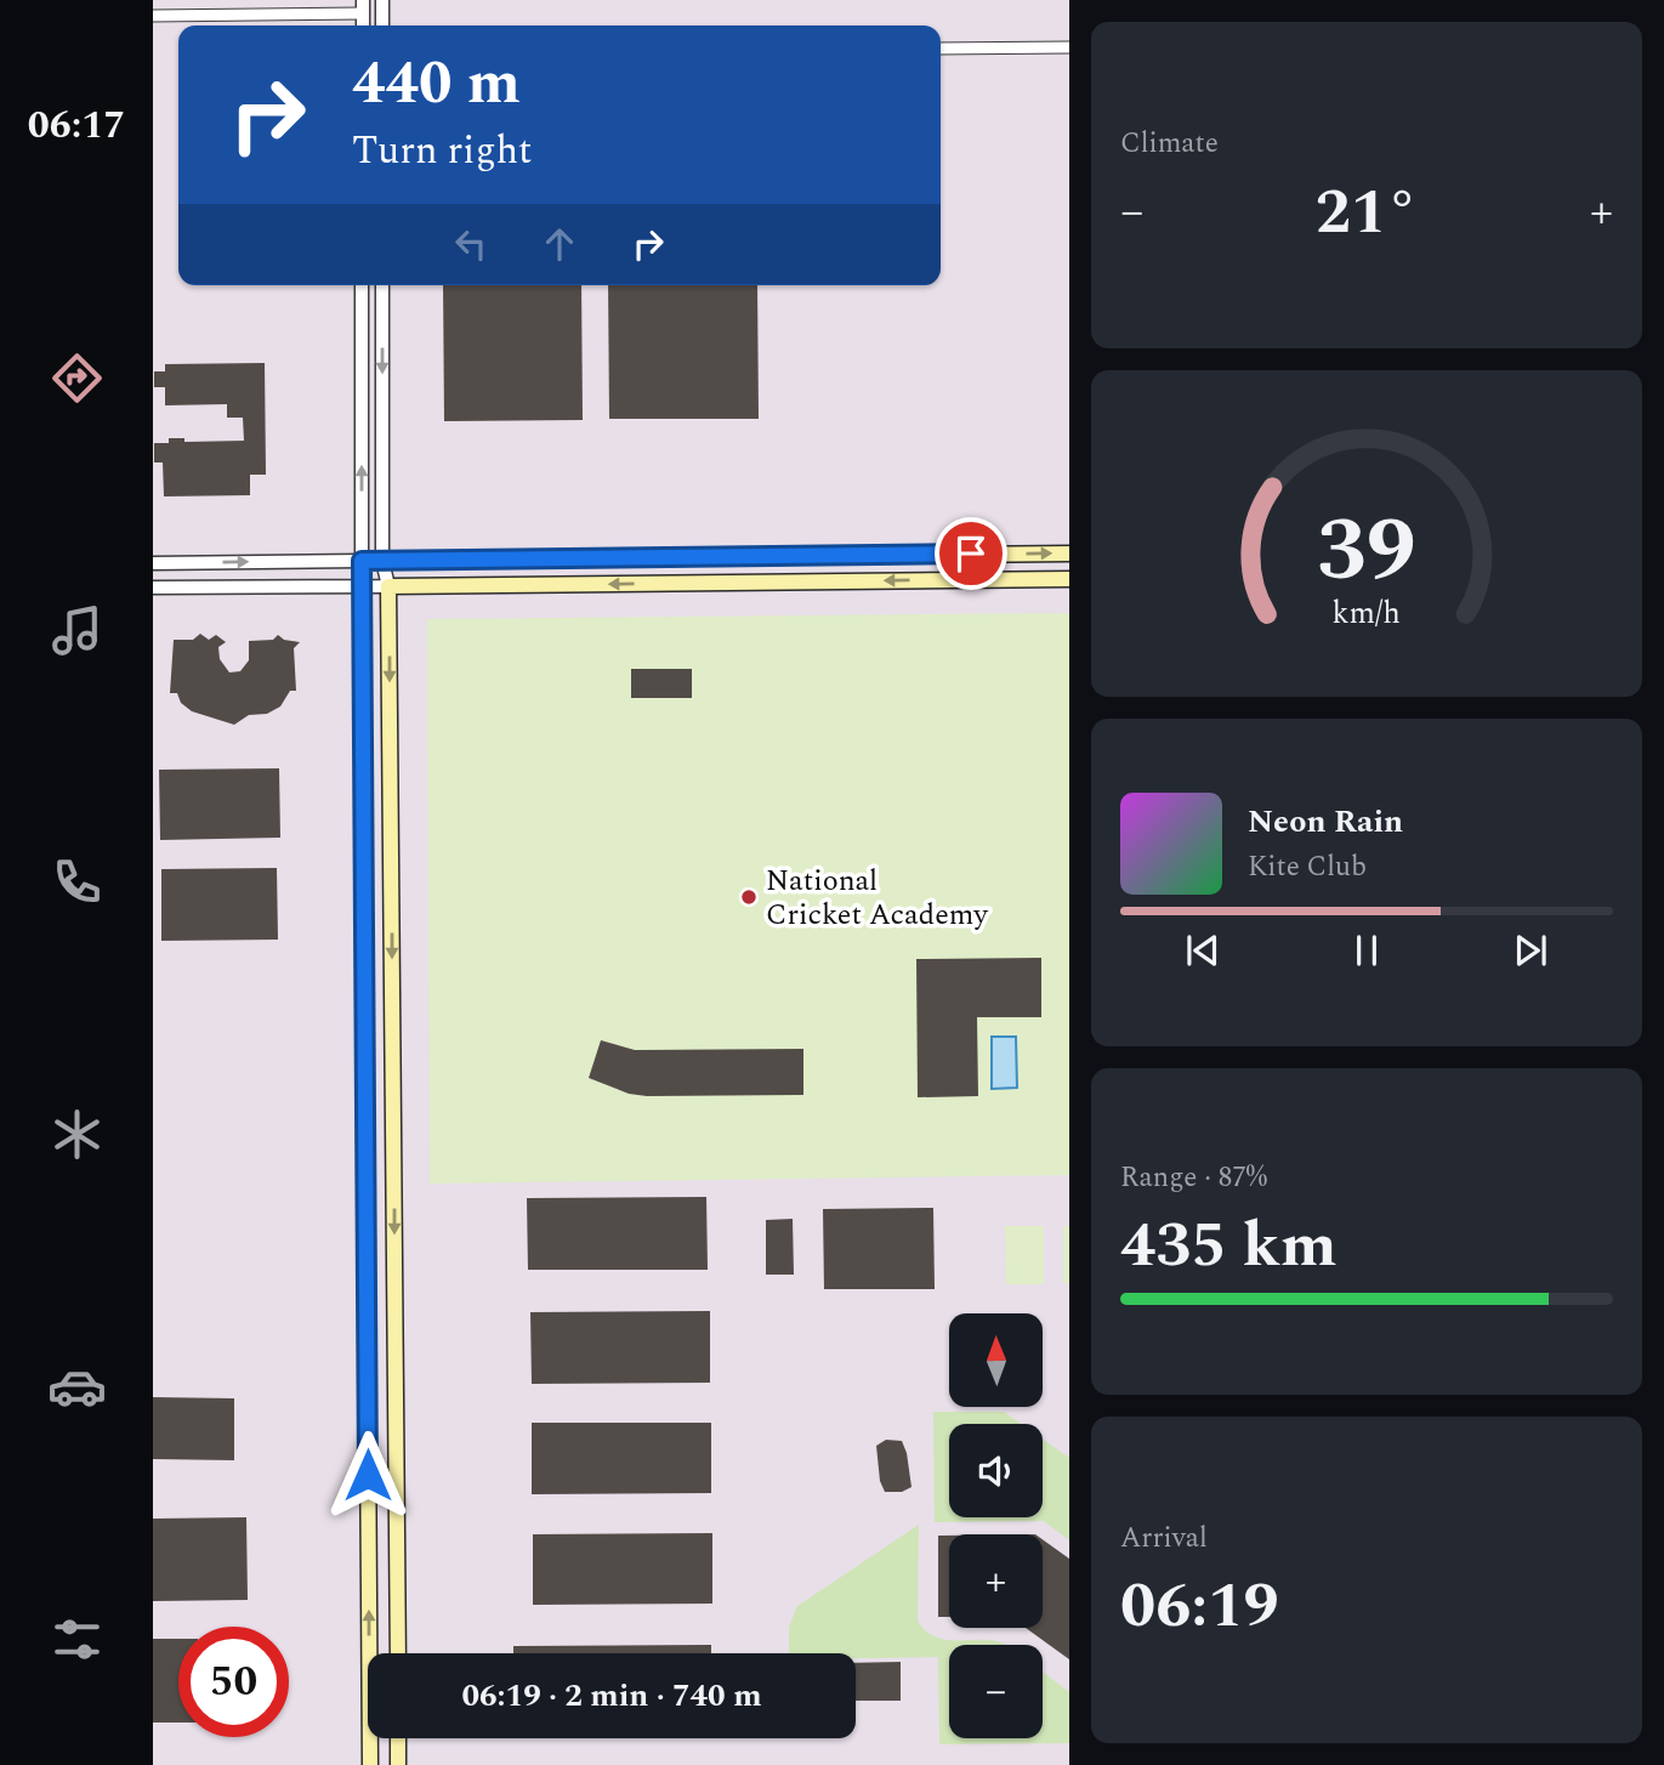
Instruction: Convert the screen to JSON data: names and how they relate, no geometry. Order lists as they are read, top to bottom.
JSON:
{
  "places": ["National Cricket Academy"],
  "north": "top",
  "page": {
    "tabs": "06:17",
    "tile": [
      "Climate",
      ["Range · 87%", "435 km"],
      ["Arrival", "06:19"]
    ],
    "turn": ["440 m", "Turn right"],
    "heat": ["−", "21°", "+"],
    "song": ["Neon Rain", "Kite Club"],
    "map_buttons": ["+", "−"],
    "limit": "50",
    "trip": "06:19 · 2 min · 740 m",
    "gauge": ["39", "km/h"]
  }
}
